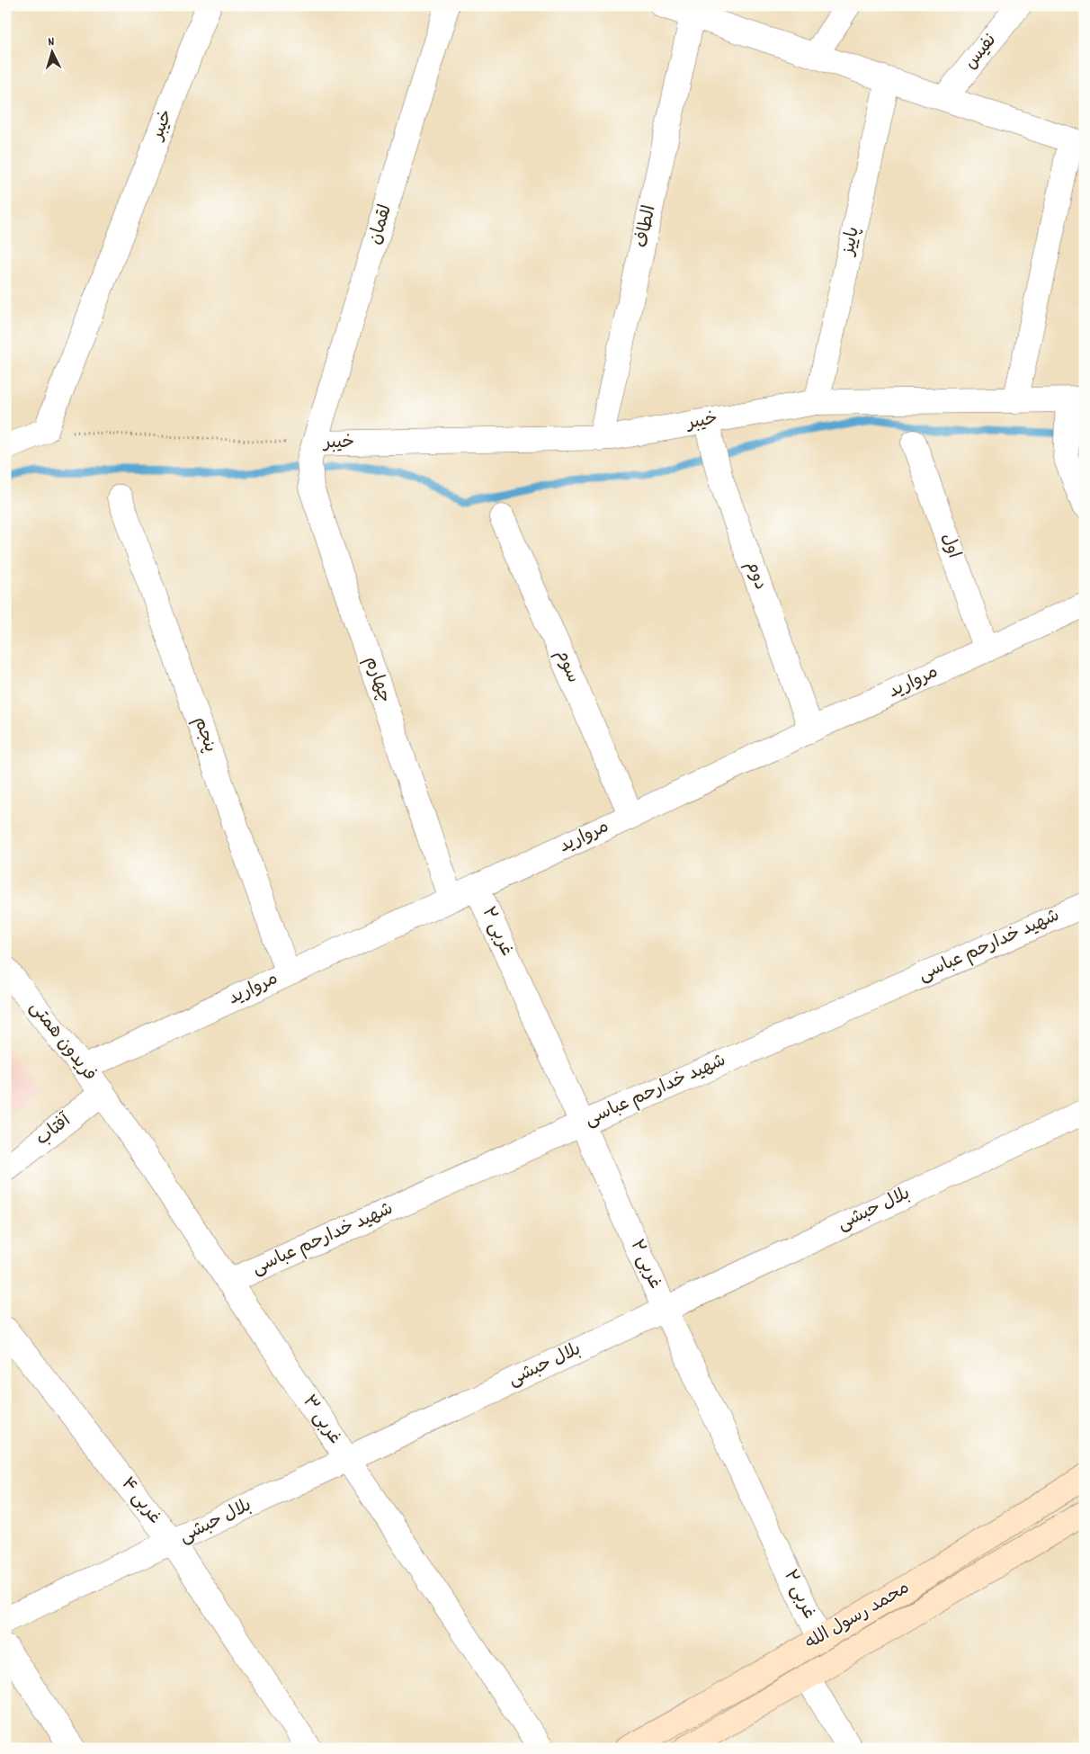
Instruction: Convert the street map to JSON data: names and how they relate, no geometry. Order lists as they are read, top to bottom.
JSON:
{
  "streets": {
    "main road": ["محمد رسول الله"],
    "street": [
      "نفیس",
      "خیبر",
      "لقمان",
      "الطاف",
      "پاییز",
      "اول",
      "دوم",
      "سوم",
      "چهارم",
      "مروارید",
      "پنجم",
      "۲ غربی",
      "شهید خدارحم عباسی",
      "فریدون همتی",
      "آفتاب",
      "بلال حبشی",
      "۳ غربی",
      "۴ غربی"
    ]
  },
  "crossings": [
    ["خیبر", "لقمان"],
    ["خیبر", "الطاف"],
    ["خیبر", "پاییز"],
    ["خیبر", "دوم"],
    ["خیبر", "چهارم"],
    ["لقمان", "چهارم"],
    ["اول", "مروارید"],
    ["دوم", "مروارید"],
    ["سوم", "مروارید"],
    ["چهارم", "مروارید"],
    ["مروارید", "پنجم"],
    ["مروارید", "۲ غربی"],
    ["مروارید", "فریدون همتی"],
    ["۲ غربی", "شهید خدارحم عباسی"],
    ["۲ غربی", "بلال حبشی"],
    ["۲ غربی", "محمد رسول الله"],
    ["شهید خدارحم عباسی", "۳ غربی"],
    ["فریدون همتی", "آفتاب"],
    ["فریدون همتی", "۳ غربی"],
    ["آفتاب", "۳ غربی"],
    ["بلال حبشی", "۳ غربی"],
    ["بلال حبشی", "۴ غربی"]
  ],
  "north": "top"
}
